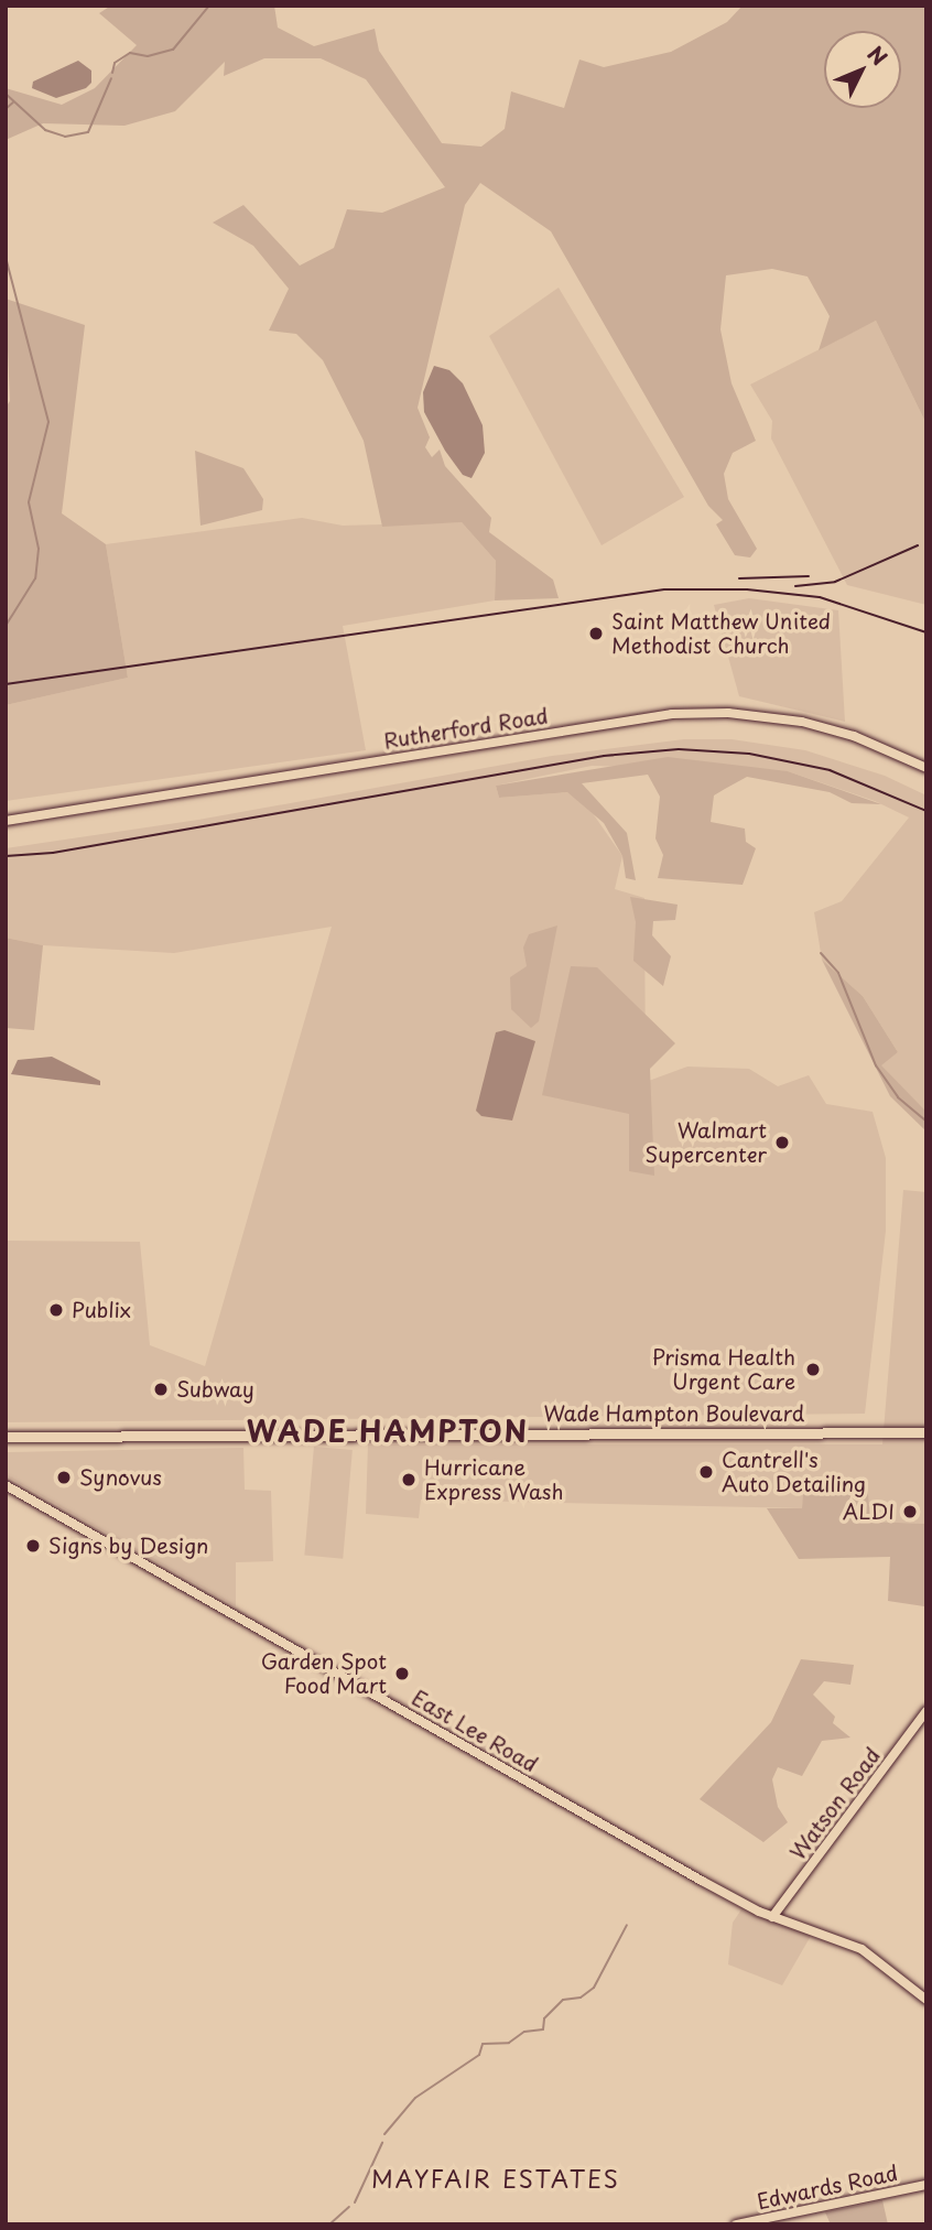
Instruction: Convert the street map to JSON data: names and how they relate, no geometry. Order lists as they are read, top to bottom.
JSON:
{
  "streets": {
    "main road": ["Wade Hampton Boulevard"],
    "street": [
      "Rutherford Road",
      "East Lee Road",
      "Watson Road",
      "Edwards Road"
    ]
  },
  "crossings": [
    ["East Lee Road", "Watson Road"]
  ],
  "districts": ["WADE HAMPTON", "MAYFAIR ESTATES"],
  "places": [
    "Saint Matthew United Methodist Church",
    "Walmart Supercenter",
    "Publix",
    "Prisma Health Urgent Care",
    "Subway",
    "Cantrell's Auto Detailing",
    "Synovus",
    "Hurricane Express Wash",
    "ALDI",
    "Signs by Design",
    "Garden Spot Food Mart"
  ],
  "north": "top right"
}
